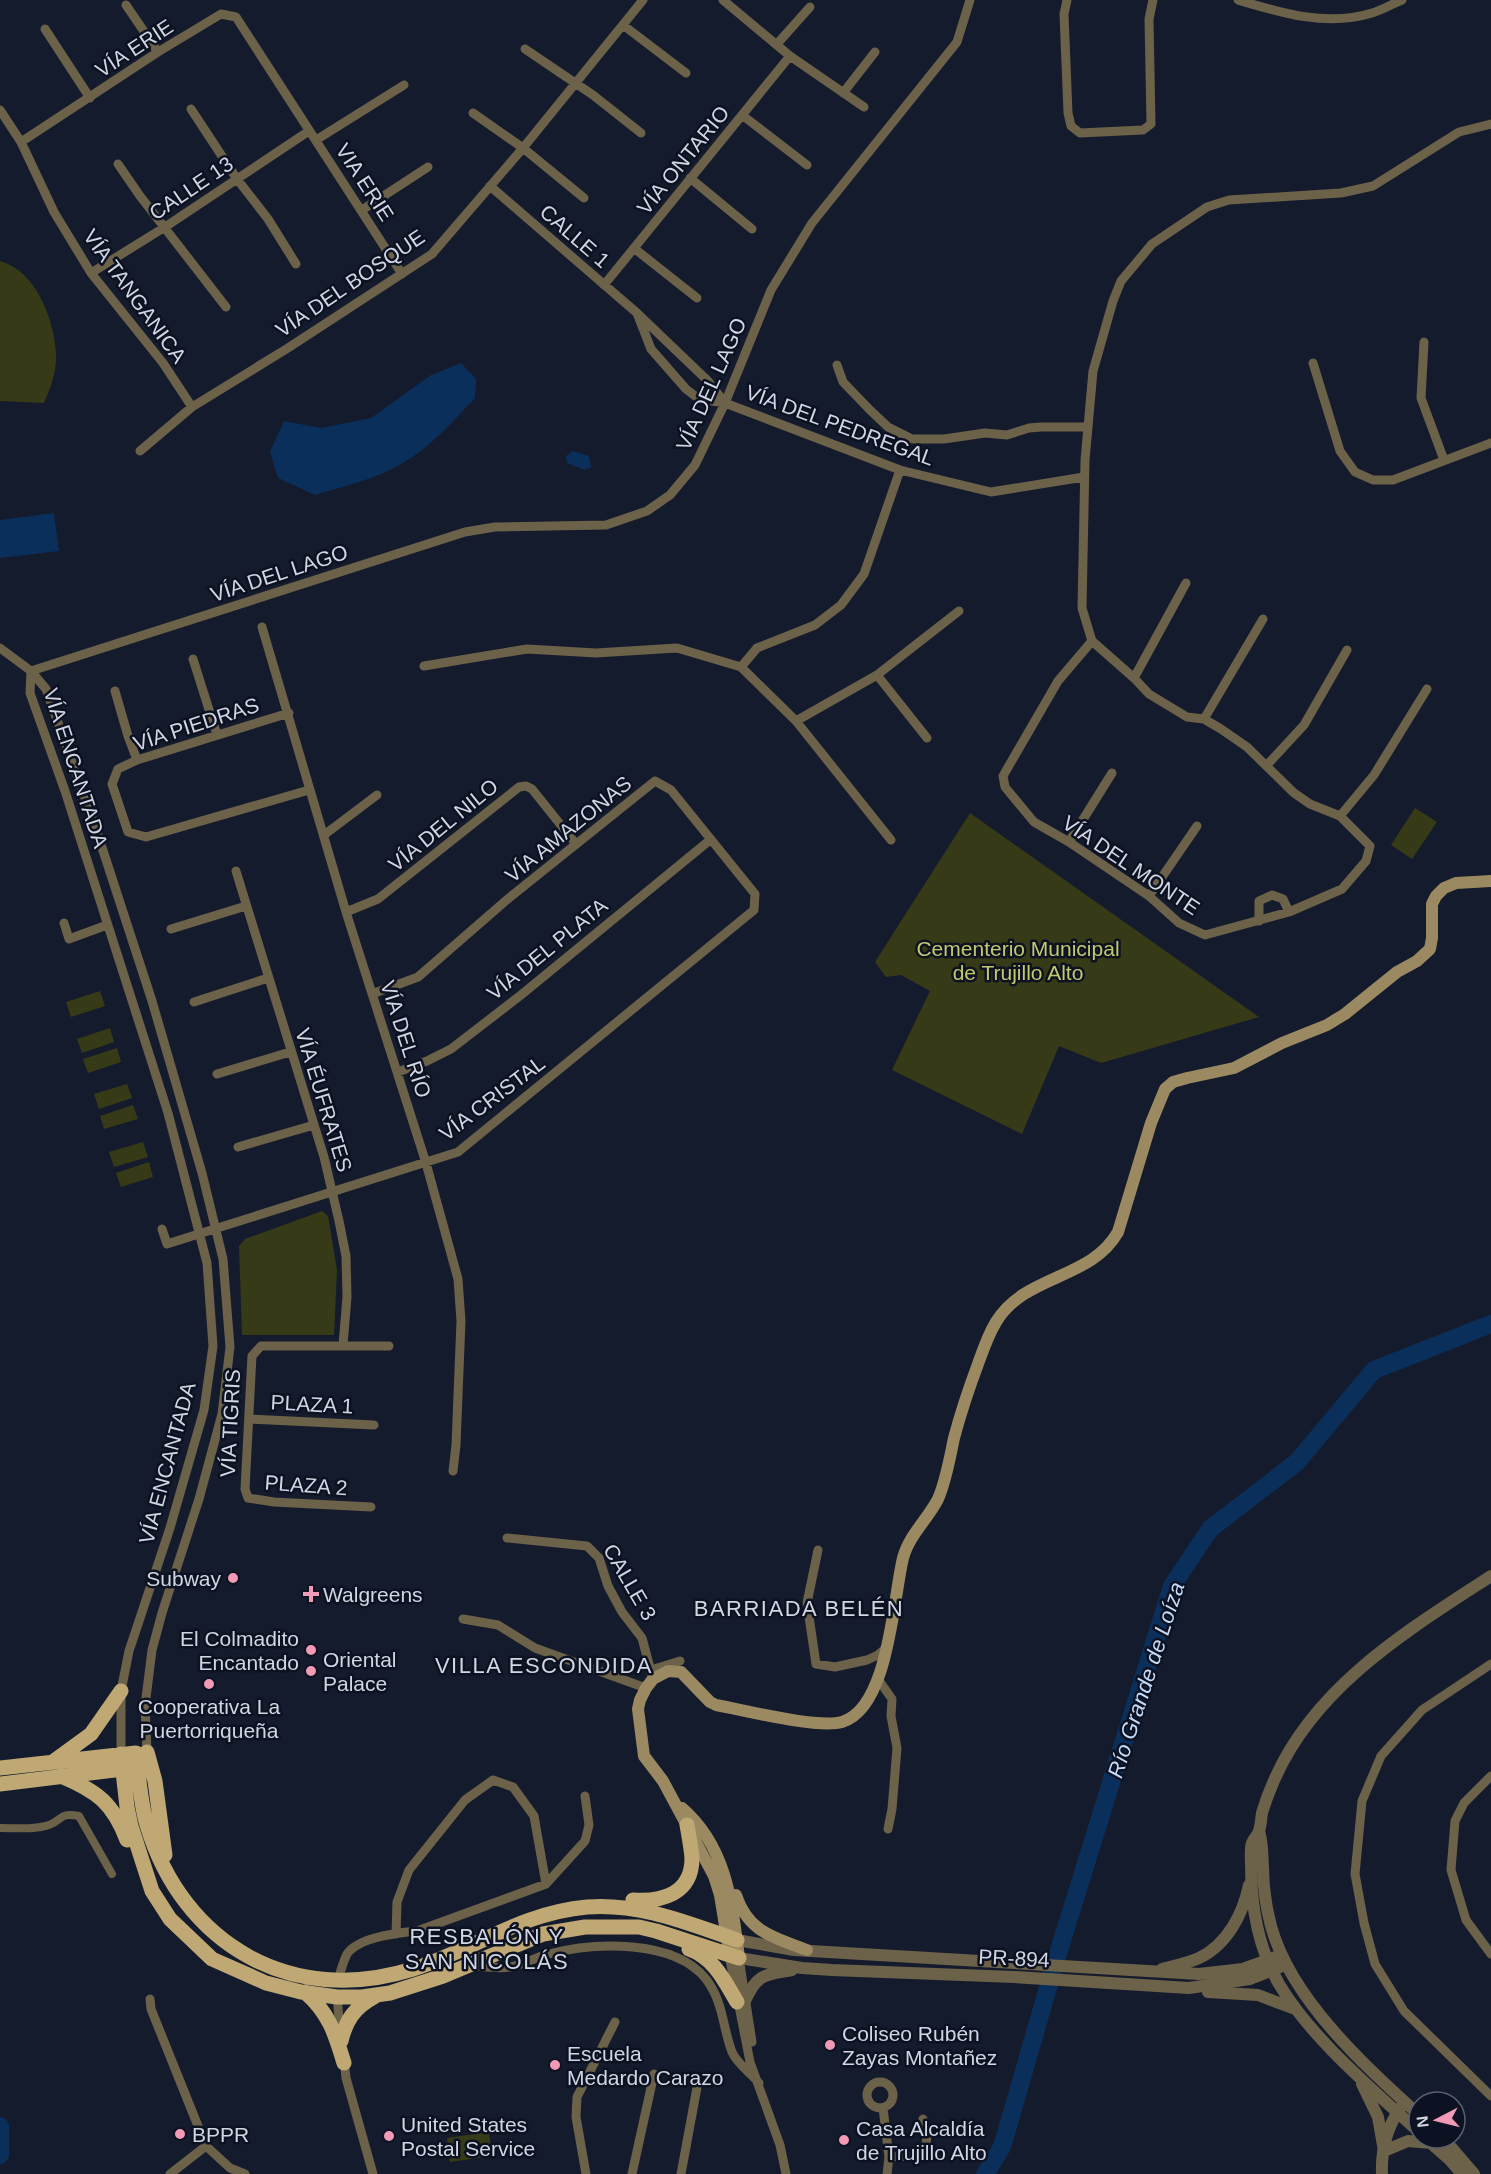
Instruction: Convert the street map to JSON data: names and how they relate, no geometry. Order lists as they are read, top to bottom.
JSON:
{
  "streets": {
    "street": [
      "VÍA ERIE",
      "VÍA ONTARIO",
      "VIA ERIE",
      "CALLE 13",
      "CALLE 1",
      "VÍA DEL BOSQUE",
      "VÍA TANGANICA",
      "VÍA DEL LAGO",
      "VÍA DEL PEDREGAL",
      "VÍA PIEDRAS",
      "VÍA ENCANTADA",
      "VÍA DEL NILO",
      "VÍA AMAZONAS",
      "VÍA DEL MONTE",
      "VÍA DEL PLATA",
      "VÍA DEL RÍO",
      "VÍA CRISTAL",
      "VÍA ÉUFRATES",
      "PLAZA 1",
      "VÍA TIGRIS",
      "PLAZA 2",
      "CALLE 3",
      "PR-894"
    ]
  },
  "crossings": [
    ["VÍA ERIE", "VIA ERIE"],
    ["VÍA ERIE", "CALLE 13"],
    ["VÍA ERIE", "VÍA TANGANICA"],
    ["VÍA ONTARIO", "CALLE 1"],
    ["VIA ERIE", "VÍA DEL BOSQUE"],
    ["CALLE 13", "VÍA TANGANICA"],
    ["CALLE 1", "VÍA DEL BOSQUE"],
    ["CALLE 1", "VÍA DEL LAGO"],
    ["CALLE 1", "VÍA DEL PEDREGAL"],
    ["VÍA DEL BOSQUE", "VÍA TANGANICA"],
    ["VÍA DEL LAGO", "VÍA DEL PEDREGAL"],
    ["VÍA DEL LAGO", "VÍA ENCANTADA"],
    ["VÍA PIEDRAS", "VÍA DEL RÍO"],
    ["VÍA ENCANTADA", "VÍA CRISTAL"],
    ["VÍA DEL NILO", "VÍA AMAZONAS"],
    ["VÍA DEL NILO", "VÍA DEL RÍO"],
    ["VÍA AMAZONAS", "VÍA DEL PLATA"],
    ["VÍA AMAZONAS", "VÍA DEL RÍO"],
    ["VÍA AMAZONAS", "VÍA CRISTAL"],
    ["VÍA DEL PLATA", "VÍA DEL RÍO"],
    ["VÍA DEL RÍO", "VÍA CRISTAL"],
    ["VÍA CRISTAL", "VÍA ÉUFRATES"],
    ["VÍA ÉUFRATES", "VÍA TIGRIS"],
    ["PLAZA 1", "VÍA TIGRIS"],
    ["VÍA TIGRIS", "PLAZA 2"]
  ],
  "districts": ["BARRIADA BELÉN", "VILLA ESCONDIDA", "RESBALÓN Y SAN NICOLÁS"],
  "water": ["Río Grande de Loíza"],
  "parks": ["Cementerio Municipal de Trujillo Alto"],
  "places": {
    "other": [
      "Subway",
      "El Colmadito Encantado",
      "Oriental Palace",
      "Cooperativa La Puertorriqueña",
      "Coliseo Rubén Zayas Montañez",
      "Escuela Medardo Carazo",
      "BPPR",
      "United States Postal Service",
      "Casa Alcaldía de Trujillo Alto"
    ],
    "health": ["Walgreens"]
  },
  "north": "left"
}
